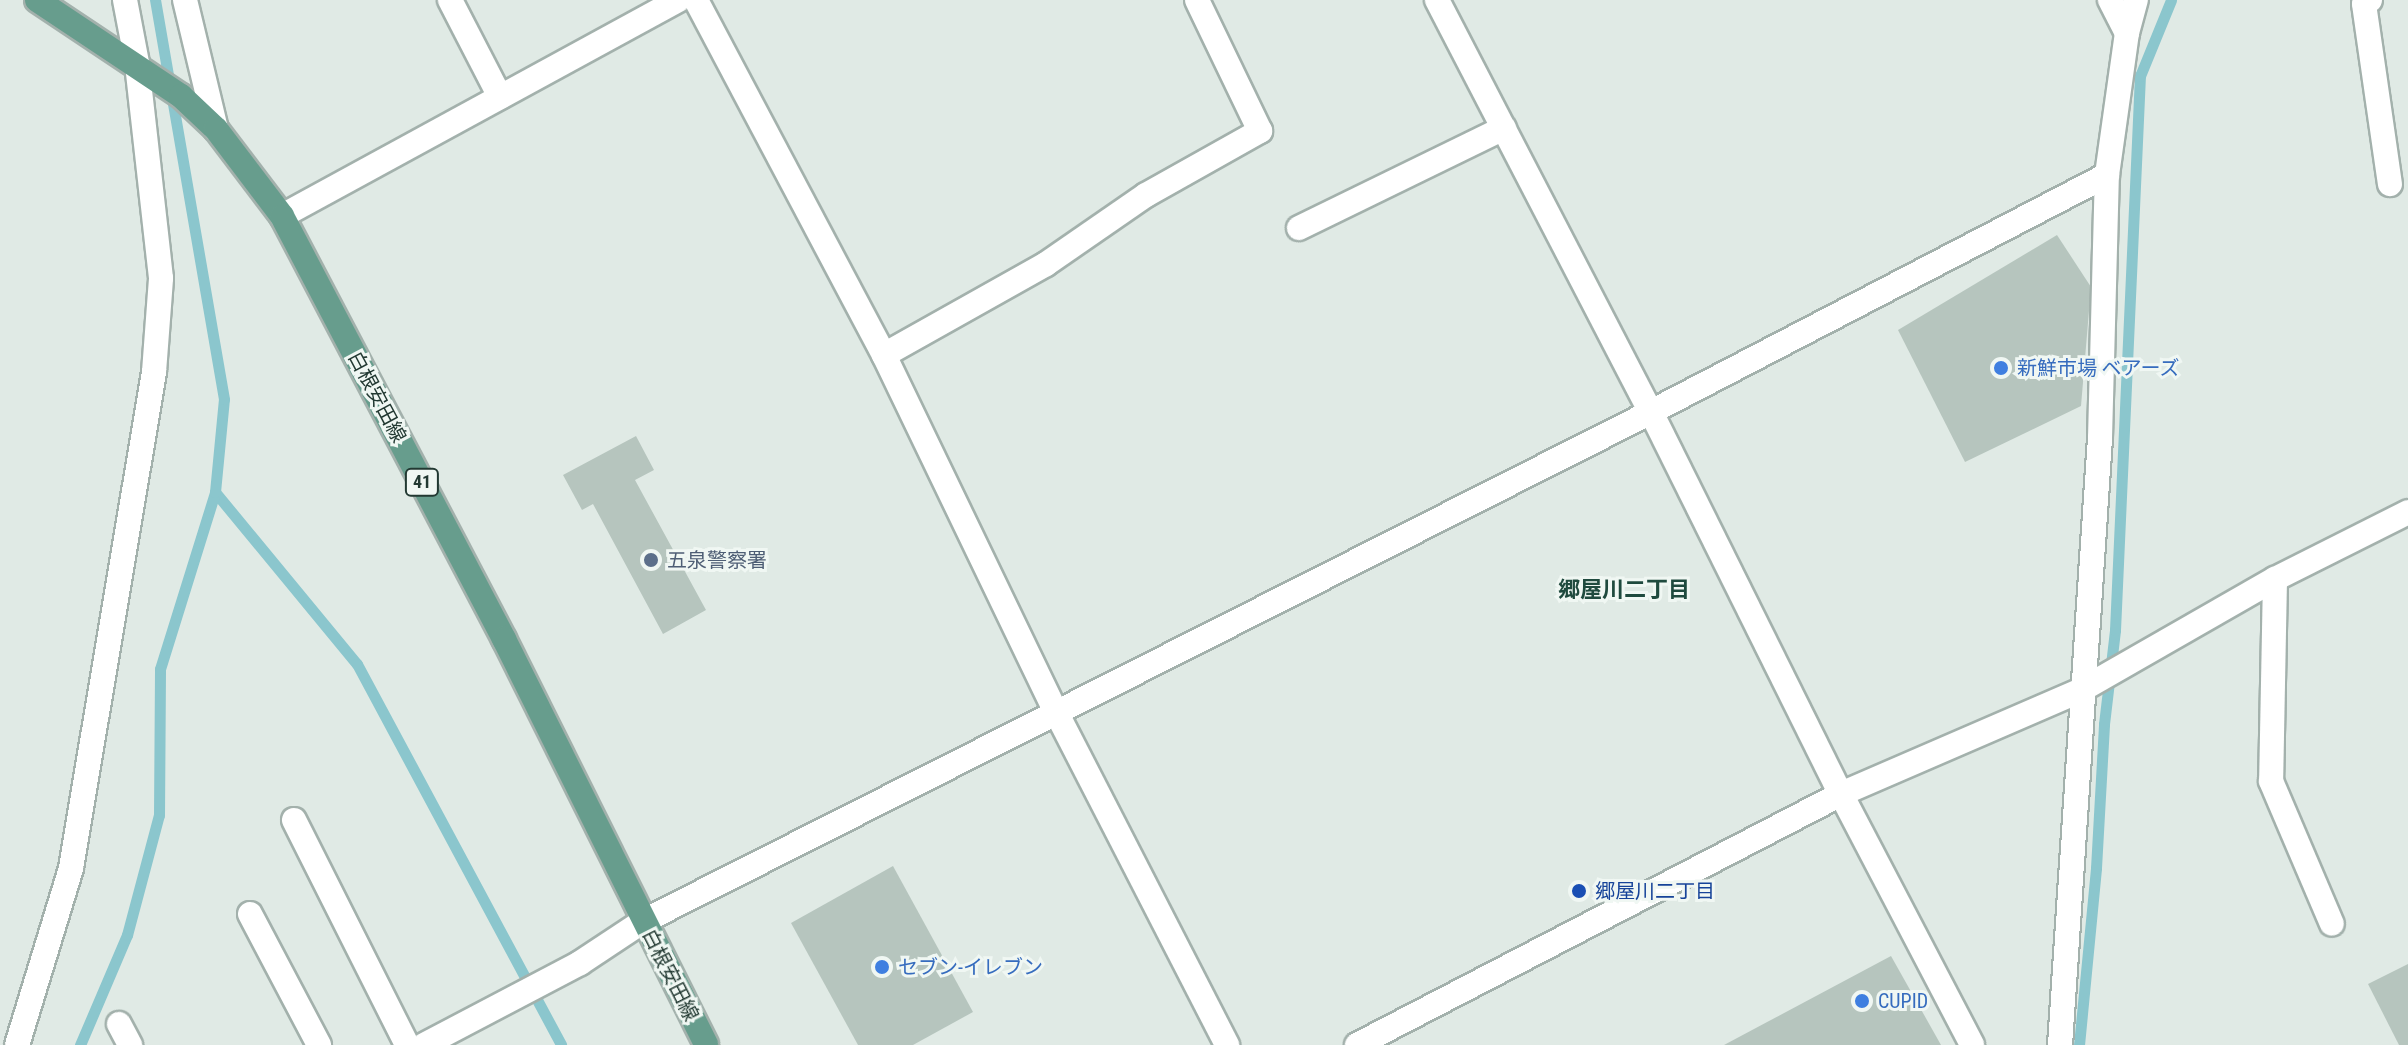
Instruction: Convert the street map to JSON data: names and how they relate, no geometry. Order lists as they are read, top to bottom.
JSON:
{
  "streets": {
    "main road": ["白根安田線", "41"]
  },
  "districts": ["郷屋川二丁目"],
  "places": [
    "新鮮市場 ベアーズ",
    "五泉警察署",
    "郷屋川二丁目",
    "セブン-イレブン",
    "CUPID"
  ]
}
